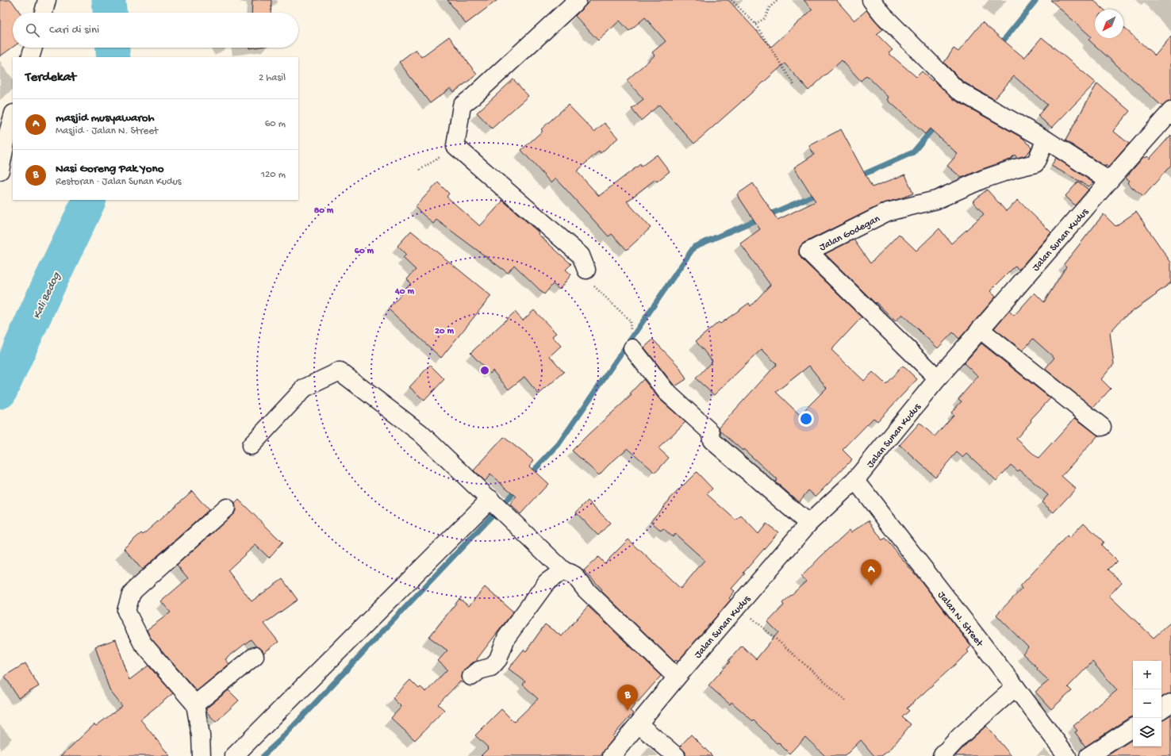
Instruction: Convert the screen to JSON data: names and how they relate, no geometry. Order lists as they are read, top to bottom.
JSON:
{
  "streets": {
    "street": ["Jalan Godegan", "Jalan Sunan Kudus", "Jalan N. Street"]
  },
  "crossings": [
    ["Jalan Godegan", "Jalan Sunan Kudus"],
    ["Jalan Sunan Kudus", "Jalan N. Street"]
  ],
  "water": ["Kali Bedog"],
  "north": "bottom left",
  "page": {
    "search": "Cari di sini",
    "heading": ["Terdekat", "2 hasil"],
    "list": [
      {
        "mark": "A",
        "name": "masjid musyawaroh",
        "note": "Masjid · Jalan N. Street",
        "value": "60 m"
      },
      {
        "mark": "B",
        "name": "Nasi Goreng Pak Yono",
        "note": "Restoran · Jalan Sunan Kudus",
        "value": "120 m"
      }
    ],
    "pins": ["A", "B"],
    "map_buttons": ["+", "−"]
  },
  "rings": [
    "80 m",
    "60 m",
    "40 m",
    "20 m"
  ]
}
